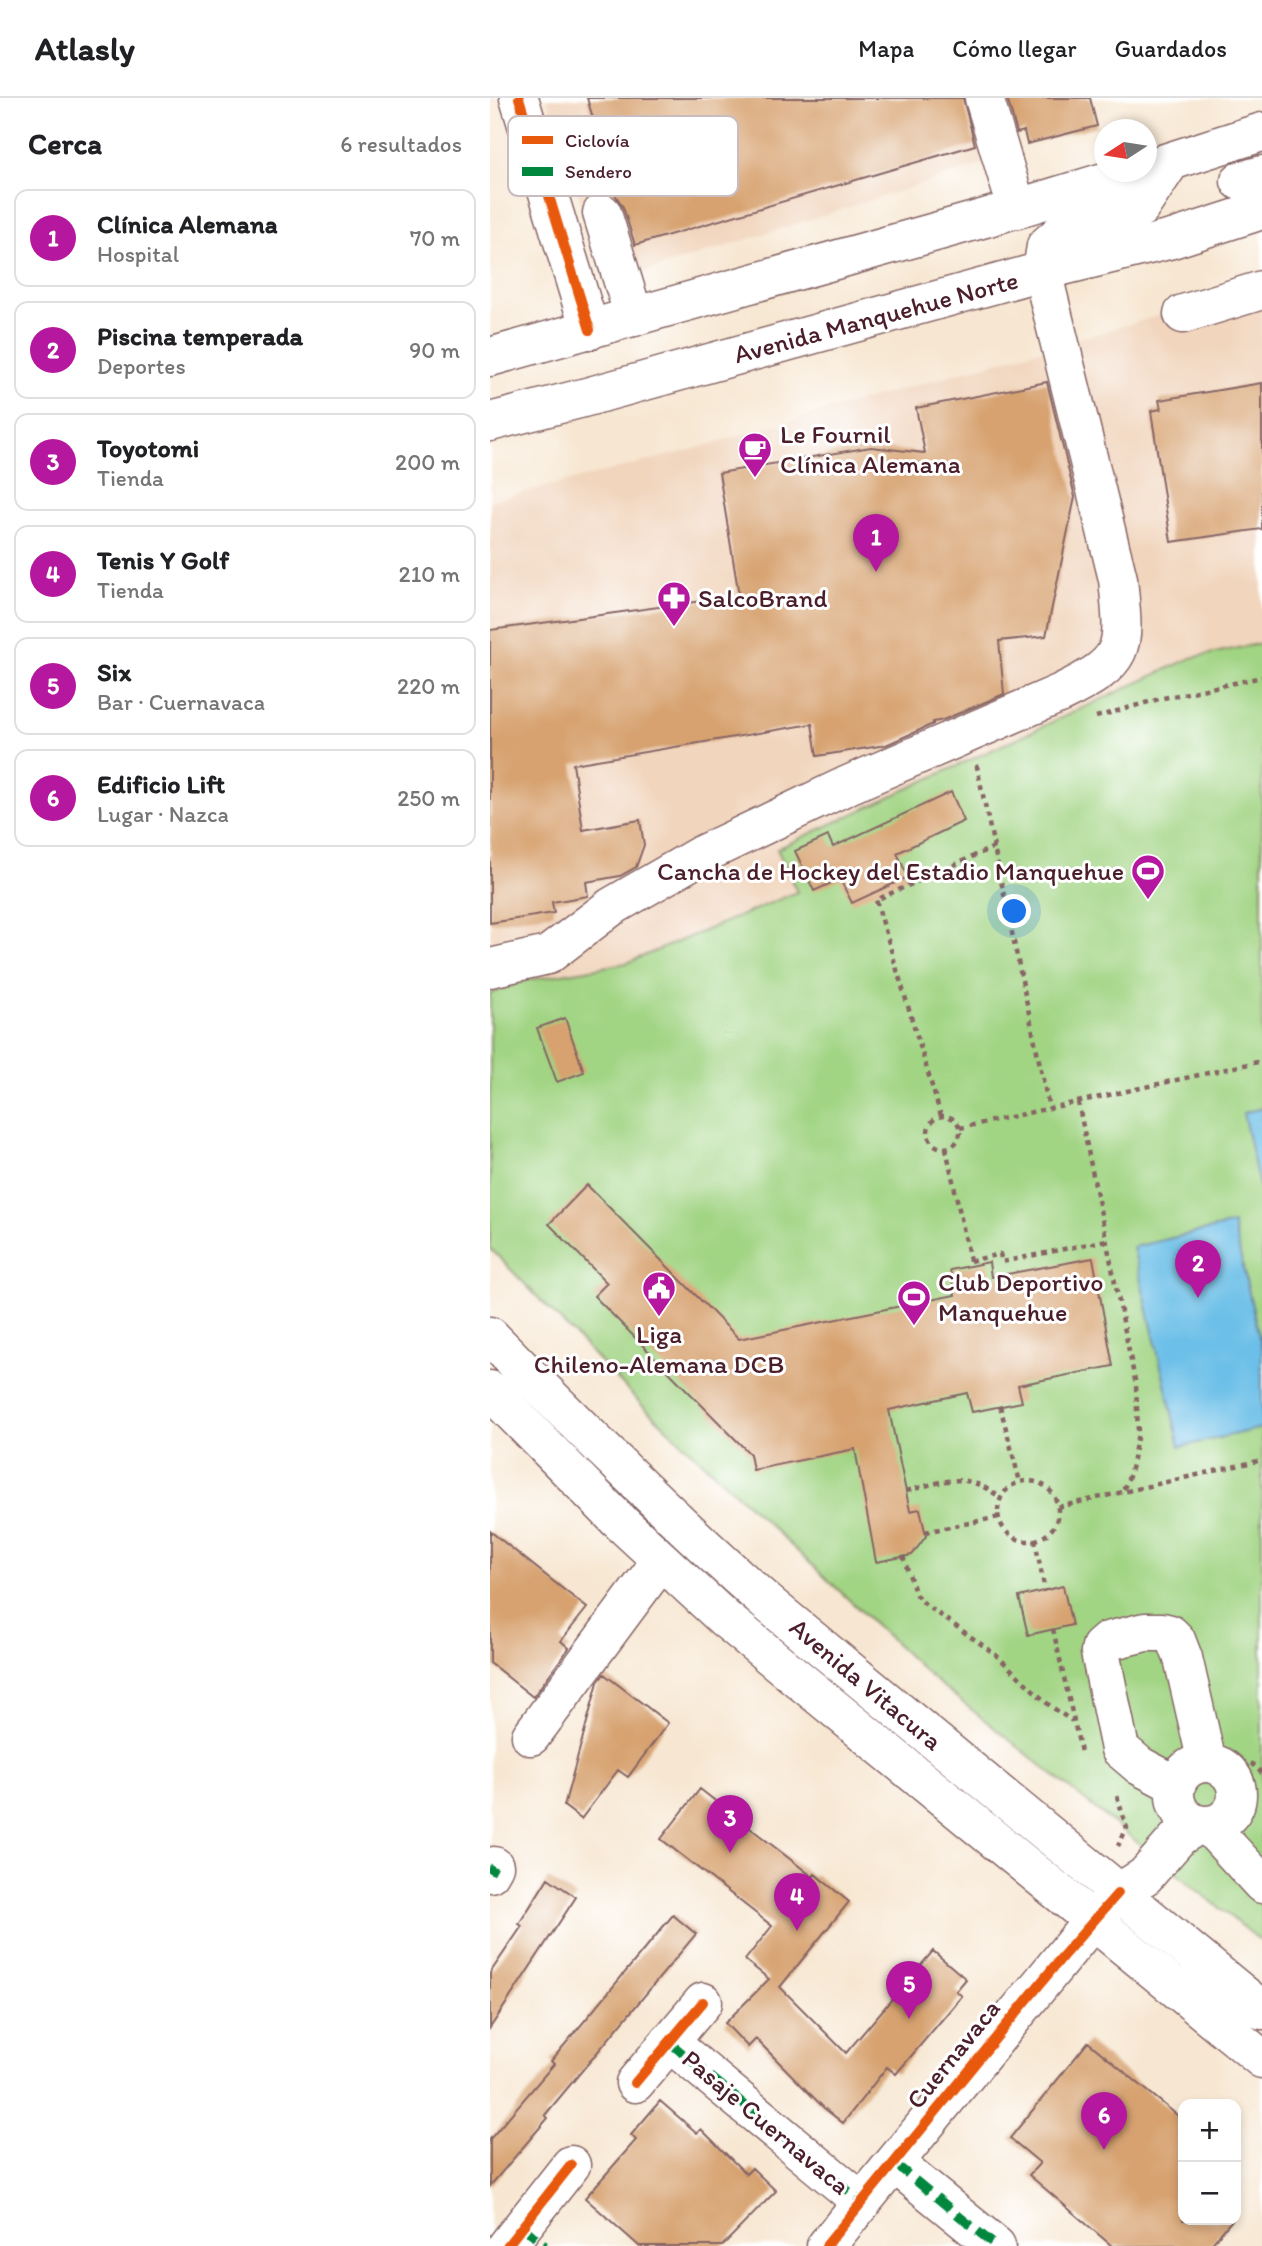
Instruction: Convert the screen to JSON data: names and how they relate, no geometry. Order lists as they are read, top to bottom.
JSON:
{
  "streets": {
    "main road": [
      "Avenida Manquehue Norte",
      "Avenida Vitacura",
      "Cuernavaca",
      "Pasaje Cuernavaca"
    ]
  },
  "crossings": [
    ["Avenida Vitacura", "Cuernavaca"],
    ["Cuernavaca", "Pasaje Cuernavaca"]
  ],
  "places": {
    "cafe": ["Le Fournil Clínica Alemana"],
    "pharmacy": ["SalcoBrand"],
    "sports": ["Cancha de Hockey del Estadio Manquehue", "Club Deportivo Manquehue"],
    "public building": ["Liga Chileno-Alemana DCB"]
  },
  "legend": ["Ciclovía", "Sendero"],
  "north": "left",
  "page": {
    "header": "Atlasly",
    "nav": ["Mapa", "Cómo llegar", "Guardados"],
    "heading": ["Cerca", "6 resultados"],
    "list": [
      {
        "mark": "1",
        "name": "Clínica Alemana",
        "note": "Hospital",
        "value": "70 m"
      },
      {
        "mark": "2",
        "name": "Piscina temperada",
        "note": "Deportes",
        "value": "90 m"
      },
      {
        "mark": "3",
        "name": "Toyotomi",
        "note": "Tienda",
        "value": "200 m"
      },
      {
        "mark": "4",
        "name": "Tenis Y Golf",
        "note": "Tienda",
        "value": "210 m"
      },
      {
        "mark": "5",
        "name": "Six",
        "note": "Bar · Cuernavaca",
        "value": "220 m"
      },
      {
        "mark": "6",
        "name": "Edificio Lift",
        "note": "Lugar · Nazca",
        "value": "250 m"
      }
    ],
    "pins": [
      "1",
      "2",
      "3",
      "4",
      "5",
      "6"
    ],
    "map_buttons": ["+", "−"]
  }
}
